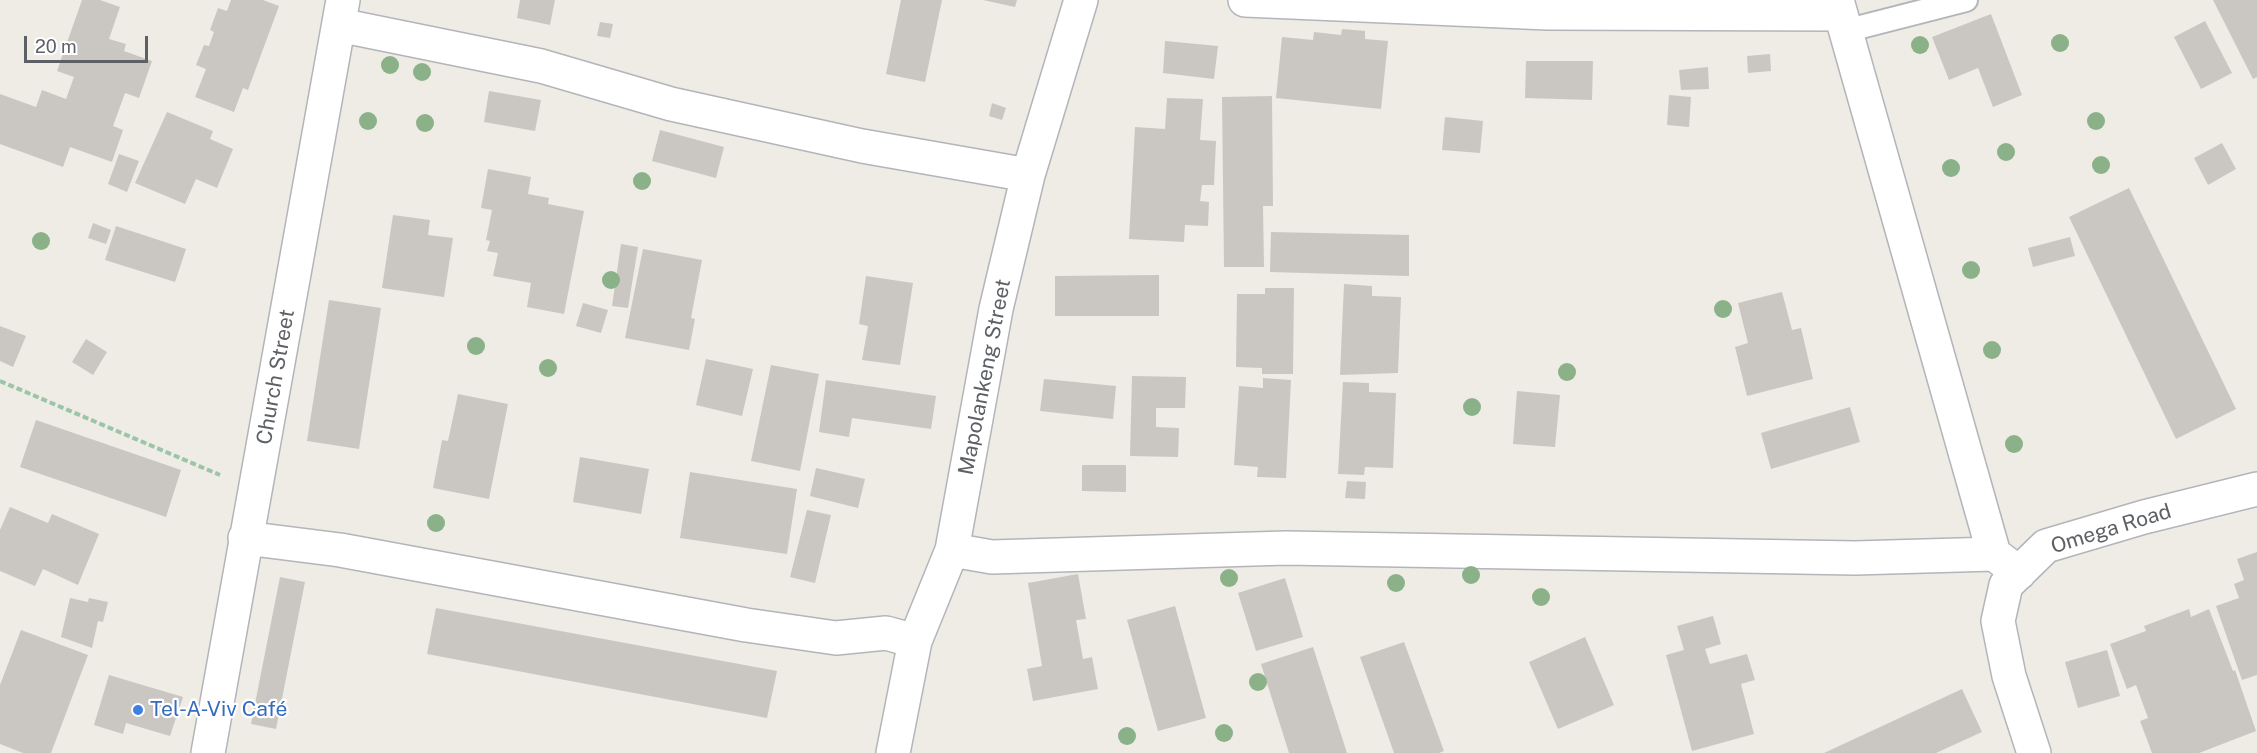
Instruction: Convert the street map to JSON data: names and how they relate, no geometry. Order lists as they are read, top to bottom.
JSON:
{
  "streets": {
    "street": ["Church Street", "Mapolankeng Street", "Omega Road"]
  },
  "places": ["Tel-A-Viv Café"],
  "scale_bar": "20 m"
}
